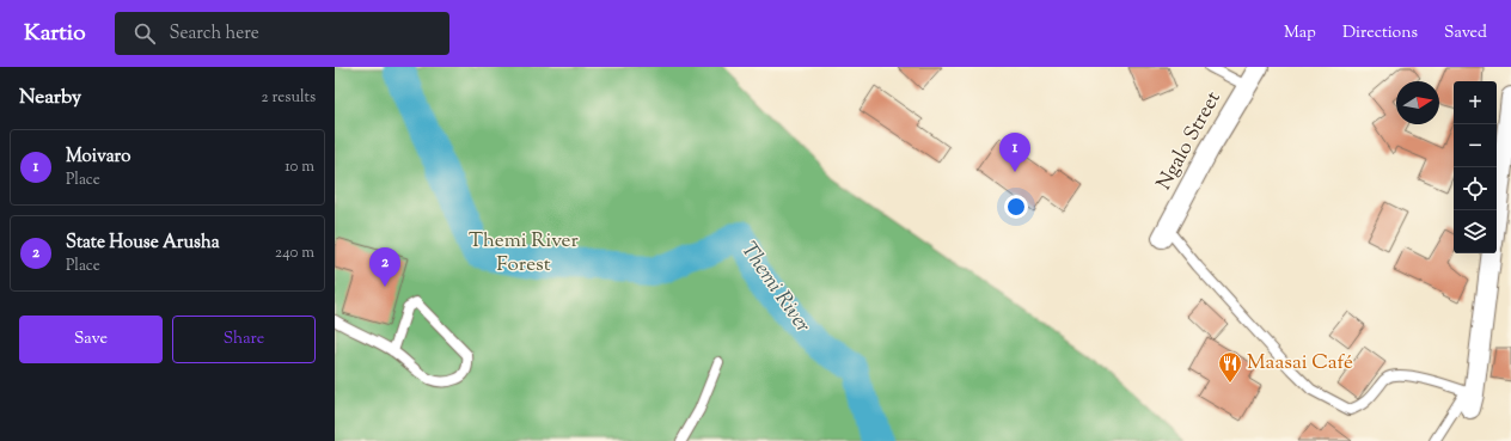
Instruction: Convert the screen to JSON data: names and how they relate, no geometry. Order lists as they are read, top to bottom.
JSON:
{
  "streets": {
    "street": ["Ngalo Street"]
  },
  "water": ["Themi River"],
  "parks": ["Themi River Forest"],
  "places": {
    "restaurant": ["Maasai Café"]
  },
  "north": "right",
  "page": {
    "header": "Kartio",
    "search": "Search here",
    "nav": ["Map", "Directions", "Saved"],
    "heading": ["Nearby", "2 results"],
    "map_buttons": ["+", "−"],
    "list": [
      {
        "mark": "1",
        "name": "Moivaro",
        "note": "Place",
        "value": "10 m"
      },
      {
        "mark": "2",
        "name": "State House Arusha",
        "note": "Place",
        "value": "240 m"
      }
    ],
    "pins": ["1", "2"],
    "buttons": ["Save", "Share"]
  }
}
